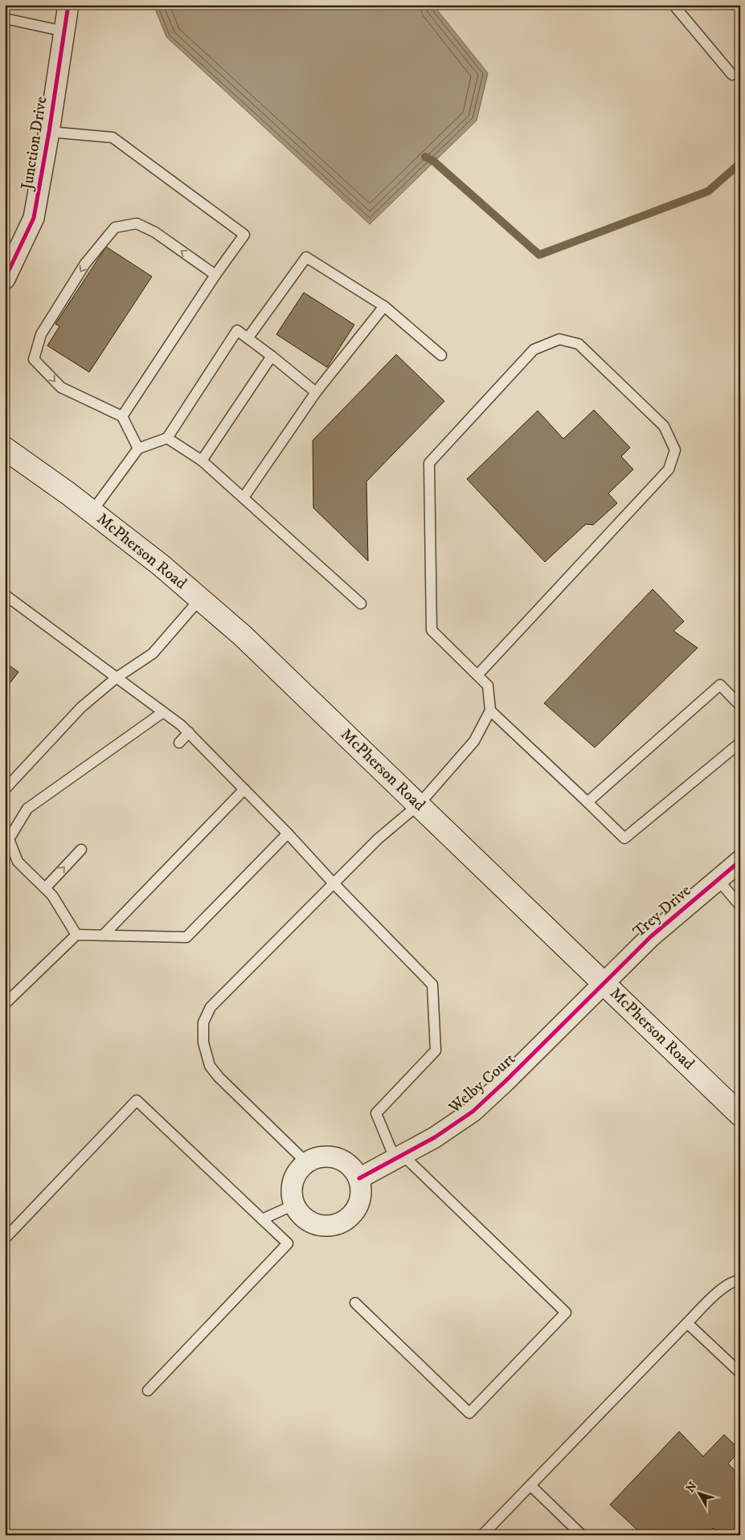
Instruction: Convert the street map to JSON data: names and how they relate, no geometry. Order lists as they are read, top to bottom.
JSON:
{
  "streets": {
    "main road": ["McPherson Road"],
    "street": ["Junction Drive", "Trey Drive", "Welby Court"]
  },
  "crossings": [
    ["McPherson Road", "Trey Drive"],
    ["McPherson Road", "Welby Court"],
    ["Trey Drive", "Welby Court"]
  ],
  "north": "top left"
}
